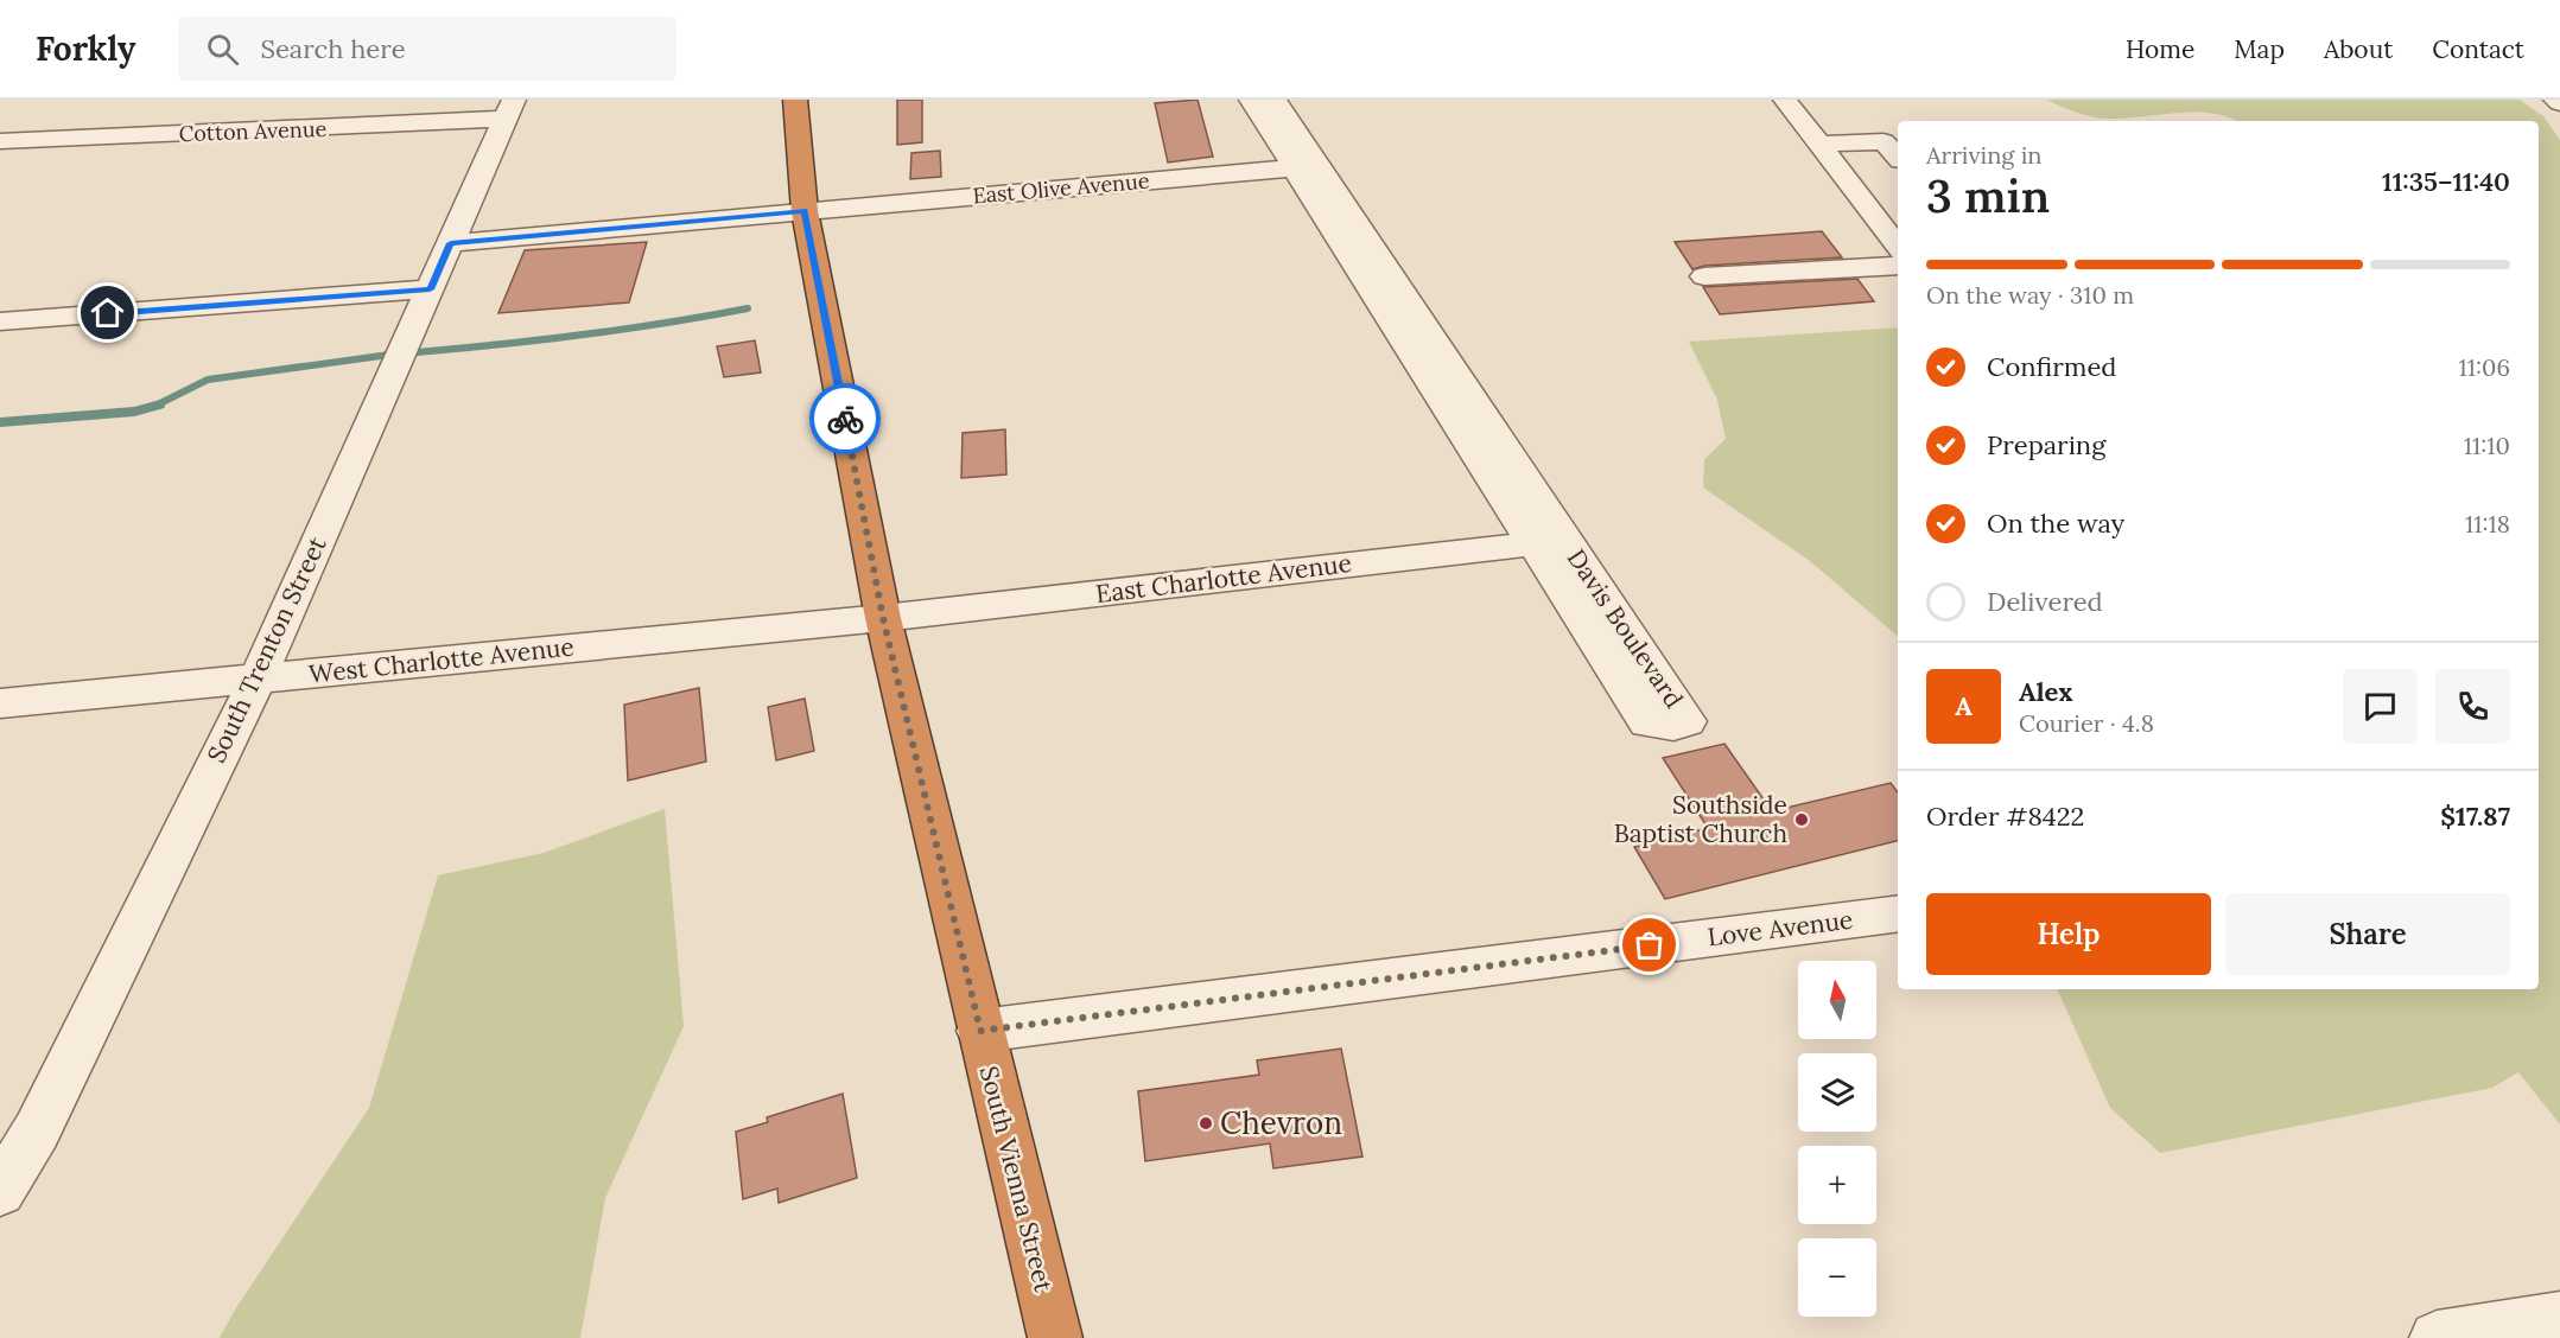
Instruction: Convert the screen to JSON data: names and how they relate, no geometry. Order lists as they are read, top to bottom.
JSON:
{
  "streets": {
    "highway": ["South Vienna Street"],
    "street": [
      "Cotton Avenue",
      "East Olive Avenue",
      "East Charlotte Avenue",
      "Davis Boulevard",
      "South Trenton Street",
      "West Charlotte Avenue",
      "Love Avenue"
    ]
  },
  "crossings": [
    ["Cotton Avenue", "South Trenton Street"],
    ["East Olive Avenue", "Davis Boulevard"],
    ["East Olive Avenue", "South Trenton Street"],
    ["East Olive Avenue", "South Vienna Street"],
    ["East Charlotte Avenue", "Davis Boulevard"],
    ["East Charlotte Avenue", "West Charlotte Avenue"],
    ["East Charlotte Avenue", "South Vienna Street"],
    ["South Trenton Street", "West Charlotte Avenue"],
    ["West Charlotte Avenue", "South Vienna Street"],
    ["Love Avenue", "South Vienna Street"]
  ],
  "places": ["Southside Baptist Church", "Chevron"],
  "north": "top",
  "page": {
    "header": "Forkly",
    "search": "Search here",
    "nav": [
      "Home",
      "Map",
      "About",
      "Contact"
    ],
    "heading": ["3 min", "Arriving in", "11:35–11:40"],
    "panel": [
      "Alex",
      "Courier · 4.8",
      "Order #8422",
      "$17.87"
    ],
    "bar": "On the way · 310 m",
    "list": [
      ["Confirmed", "11:06"],
      ["Preparing", "11:10"],
      ["On the way", "11:18"],
      "Delivered"
    ],
    "round": "A",
    "buttons": ["Help", "Share"],
    "map_buttons": ["+", "−"]
  }
}
